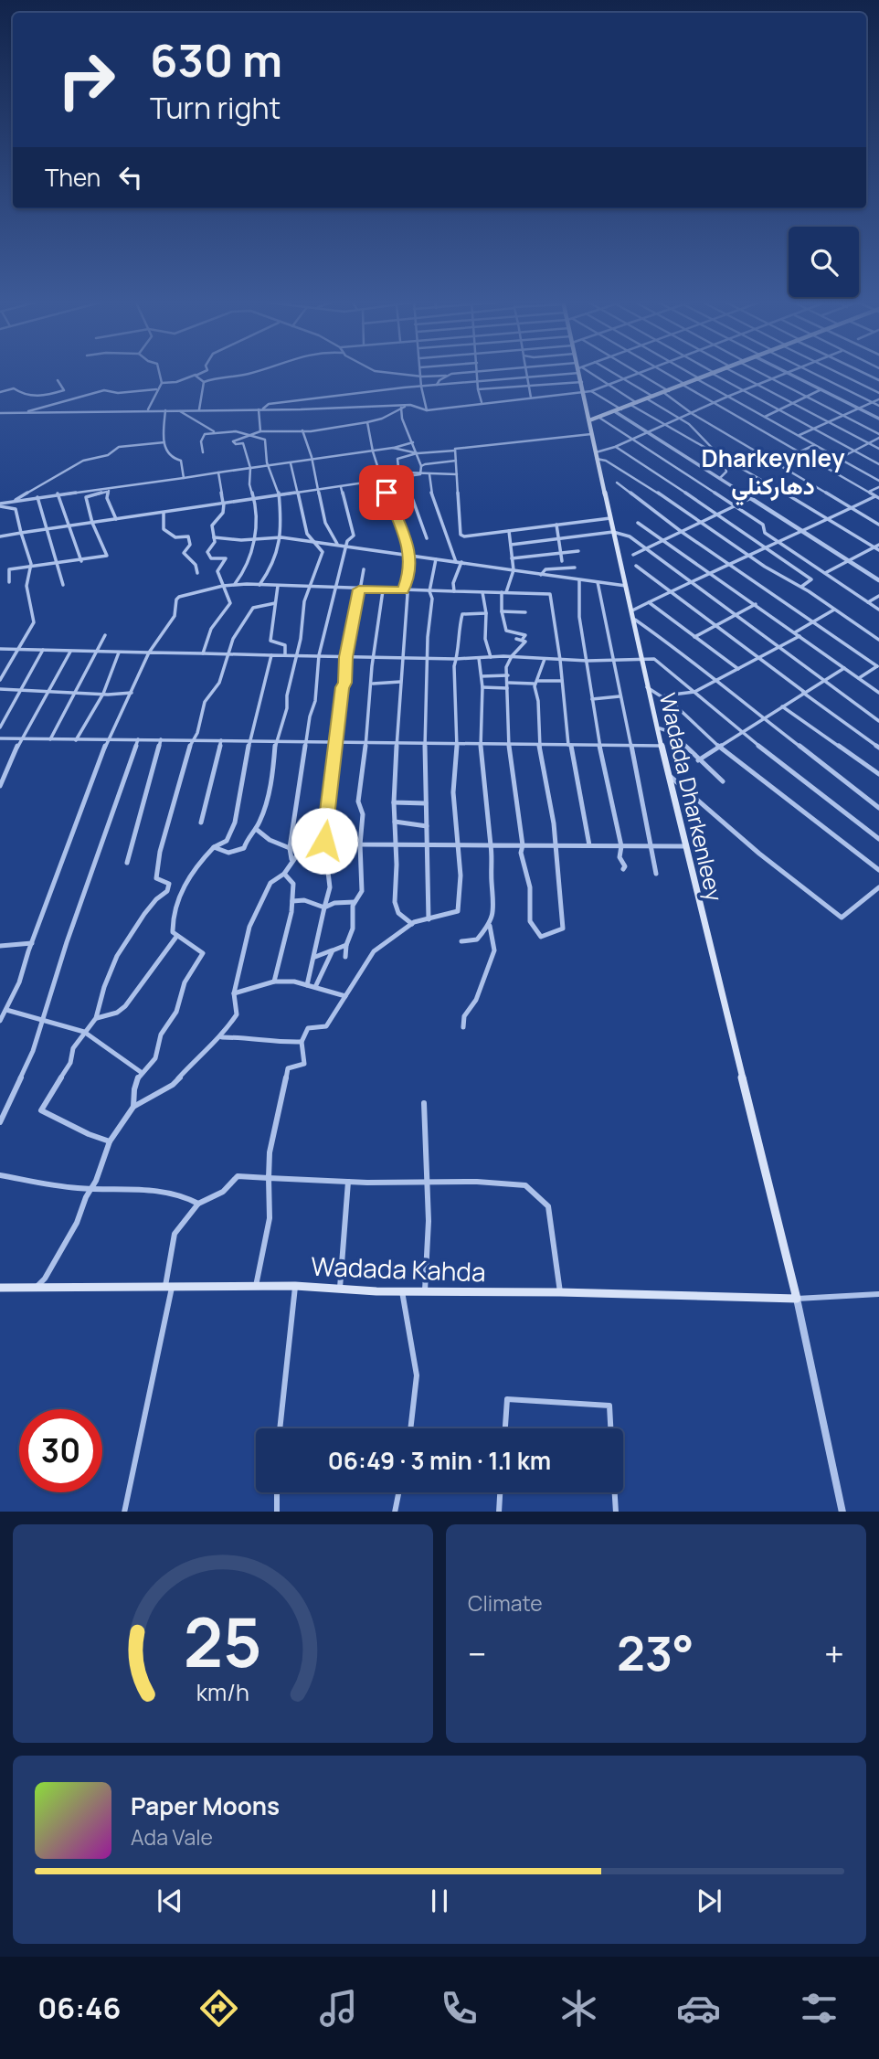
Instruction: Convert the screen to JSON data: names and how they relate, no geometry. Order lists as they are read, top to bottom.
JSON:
{
  "streets": {
    "main road": ["Wadada Dharkenleey", "Wadada Kahda"]
  },
  "crossings": [
    ["Wadada Dharkenleey", "Wadada Kahda"]
  ],
  "districts": ["Dharkeynley دهاركنلي"],
  "page": {
    "turn": ["630 m", "Turn right"],
    "then": "Then",
    "limit": "30",
    "trip": "06:49 · 3 min · 1.1 km",
    "tile": "Climate",
    "heat": ["−", "23°", "+"],
    "song": ["Paper Moons", "Ada Vale"],
    "tabs": "06:46",
    "gauge": ["25", "km/h"]
  }
}
